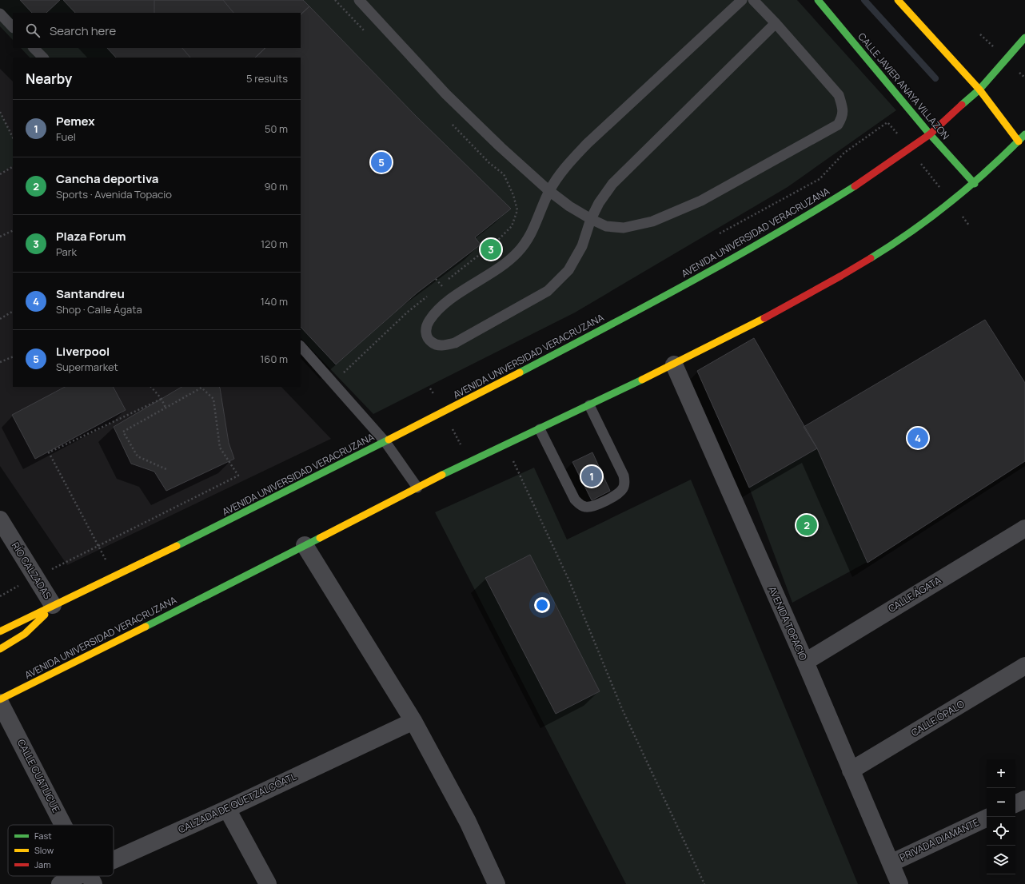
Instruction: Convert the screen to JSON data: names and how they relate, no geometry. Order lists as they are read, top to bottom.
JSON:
{
  "streets": {
    "main road": ["CALLE JAVIER ANAYA VILLAZON", "AVENIDA UNIVERSIDAD VERACRUZANA"],
    "street": [
      "RÍO CALZADAS",
      "CALLE ÁGATA",
      "AVENIDA TOPACIO",
      "CALLE ÓPALO",
      "CALLE CUATLICUE",
      "CALZADA DE QUETZALCÓATL",
      "PRIVADA DIAMANTE"
    ]
  },
  "crossings": [
    ["CALLE JAVIER ANAYA VILLAZON", "AVENIDA UNIVERSIDAD VERACRUZANA"],
    ["AVENIDA UNIVERSIDAD VERACRUZANA", "RÍO CALZADAS"],
    ["AVENIDA UNIVERSIDAD VERACRUZANA", "AVENIDA TOPACIO"],
    ["CALLE ÁGATA", "AVENIDA TOPACIO"],
    ["AVENIDA TOPACIO", "CALLE ÓPALO"],
    ["AVENIDA TOPACIO", "PRIVADA DIAMANTE"]
  ],
  "legend": ["Fast", "Slow", "Jam"],
  "page": {
    "search": "Search here",
    "heading": ["Nearby", "5 results"],
    "list": [
      {
        "mark": "1",
        "name": "Pemex",
        "note": "Fuel",
        "value": "50 m"
      },
      {
        "mark": "2",
        "name": "Cancha deportiva",
        "note": "Sports · Avenida Topacio",
        "value": "90 m"
      },
      {
        "mark": "3",
        "name": "Plaza Forum",
        "note": "Park",
        "value": "120 m"
      },
      {
        "mark": "4",
        "name": "Santandreu",
        "note": "Shop · Calle Ágata",
        "value": "140 m"
      },
      {
        "mark": "5",
        "name": "Liverpool",
        "note": "Supermarket",
        "value": "160 m"
      }
    ],
    "pins": [
      "5",
      "3",
      "4",
      "1",
      "2"
    ],
    "map_buttons": ["+", "−"]
  }
}
